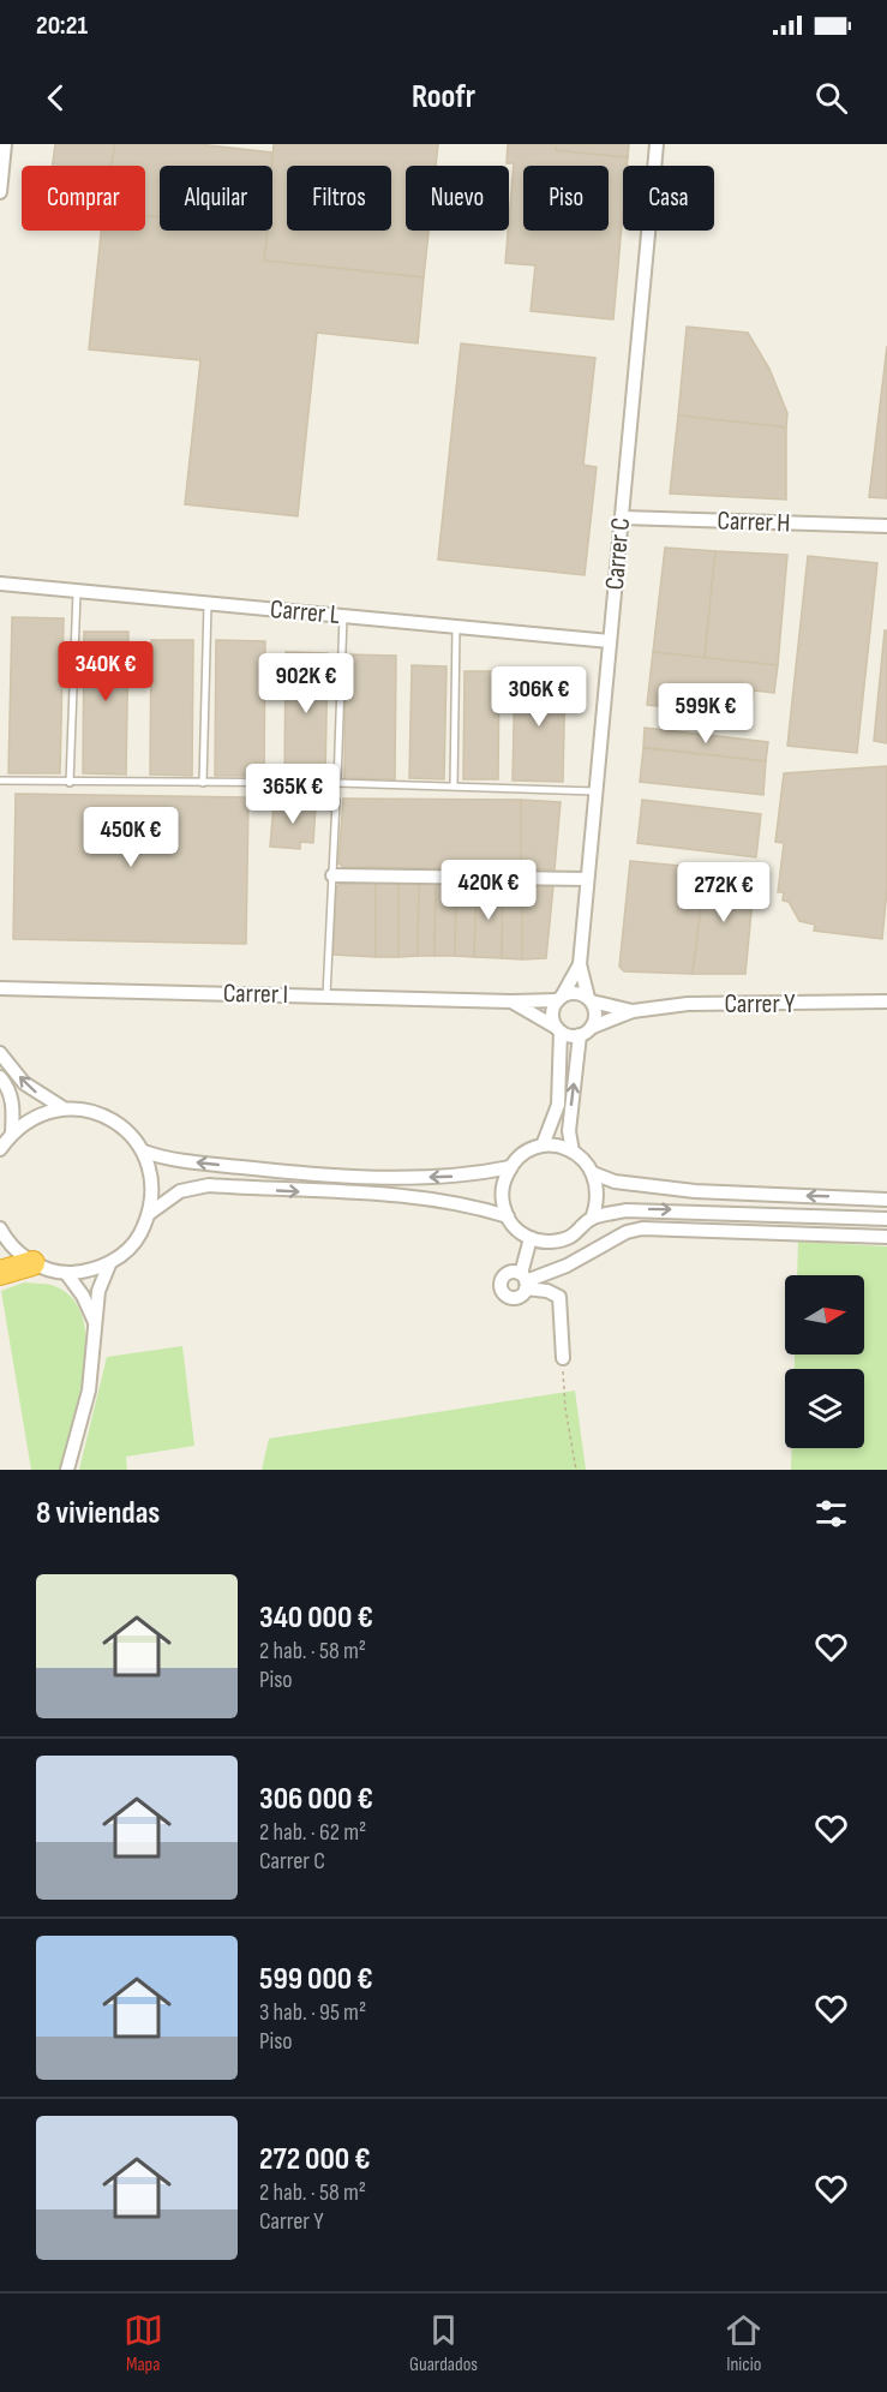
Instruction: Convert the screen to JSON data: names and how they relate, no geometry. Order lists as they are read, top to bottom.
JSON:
{
  "streets": {
    "street": [
      "Carrer H",
      "Carrer C",
      "Carrer L",
      "Carrer I",
      "Carrer Y"
    ]
  },
  "crossings": [
    ["Carrer H", "Carrer C"],
    ["Carrer C", "Carrer L"],
    ["Carrer C", "Carrer I"],
    ["Carrer C", "Carrer Y"],
    ["Carrer I", "Carrer Y"]
  ],
  "north": "right",
  "page": {
    "status": "20:21",
    "header": "Roofr",
    "chip": [
      "Comprar",
      "Alquilar",
      "Filtros",
      "Nuevo",
      "Piso",
      "Casa"
    ],
    "price": [
      "340K €",
      "902K €",
      "306K €",
      "599K €",
      "365K €",
      "450K €",
      "420K €",
      "272K €"
    ],
    "heading": "8 viviendas",
    "list": [
      {
        "name": "340 000 €",
        "note": "2 hab. · 58 m² · Piso"
      },
      {
        "name": "306 000 €",
        "note": "2 hab. · 62 m² · Carrer C"
      },
      {
        "name": "599 000 €",
        "note": "3 hab. · 95 m² · Piso"
      },
      {
        "name": "272 000 €",
        "note": "2 hab. · 58 m² · Carrer Y"
      }
    ],
    "tabs": ["Mapa", "Guardados", "Inicio"]
  }
}
